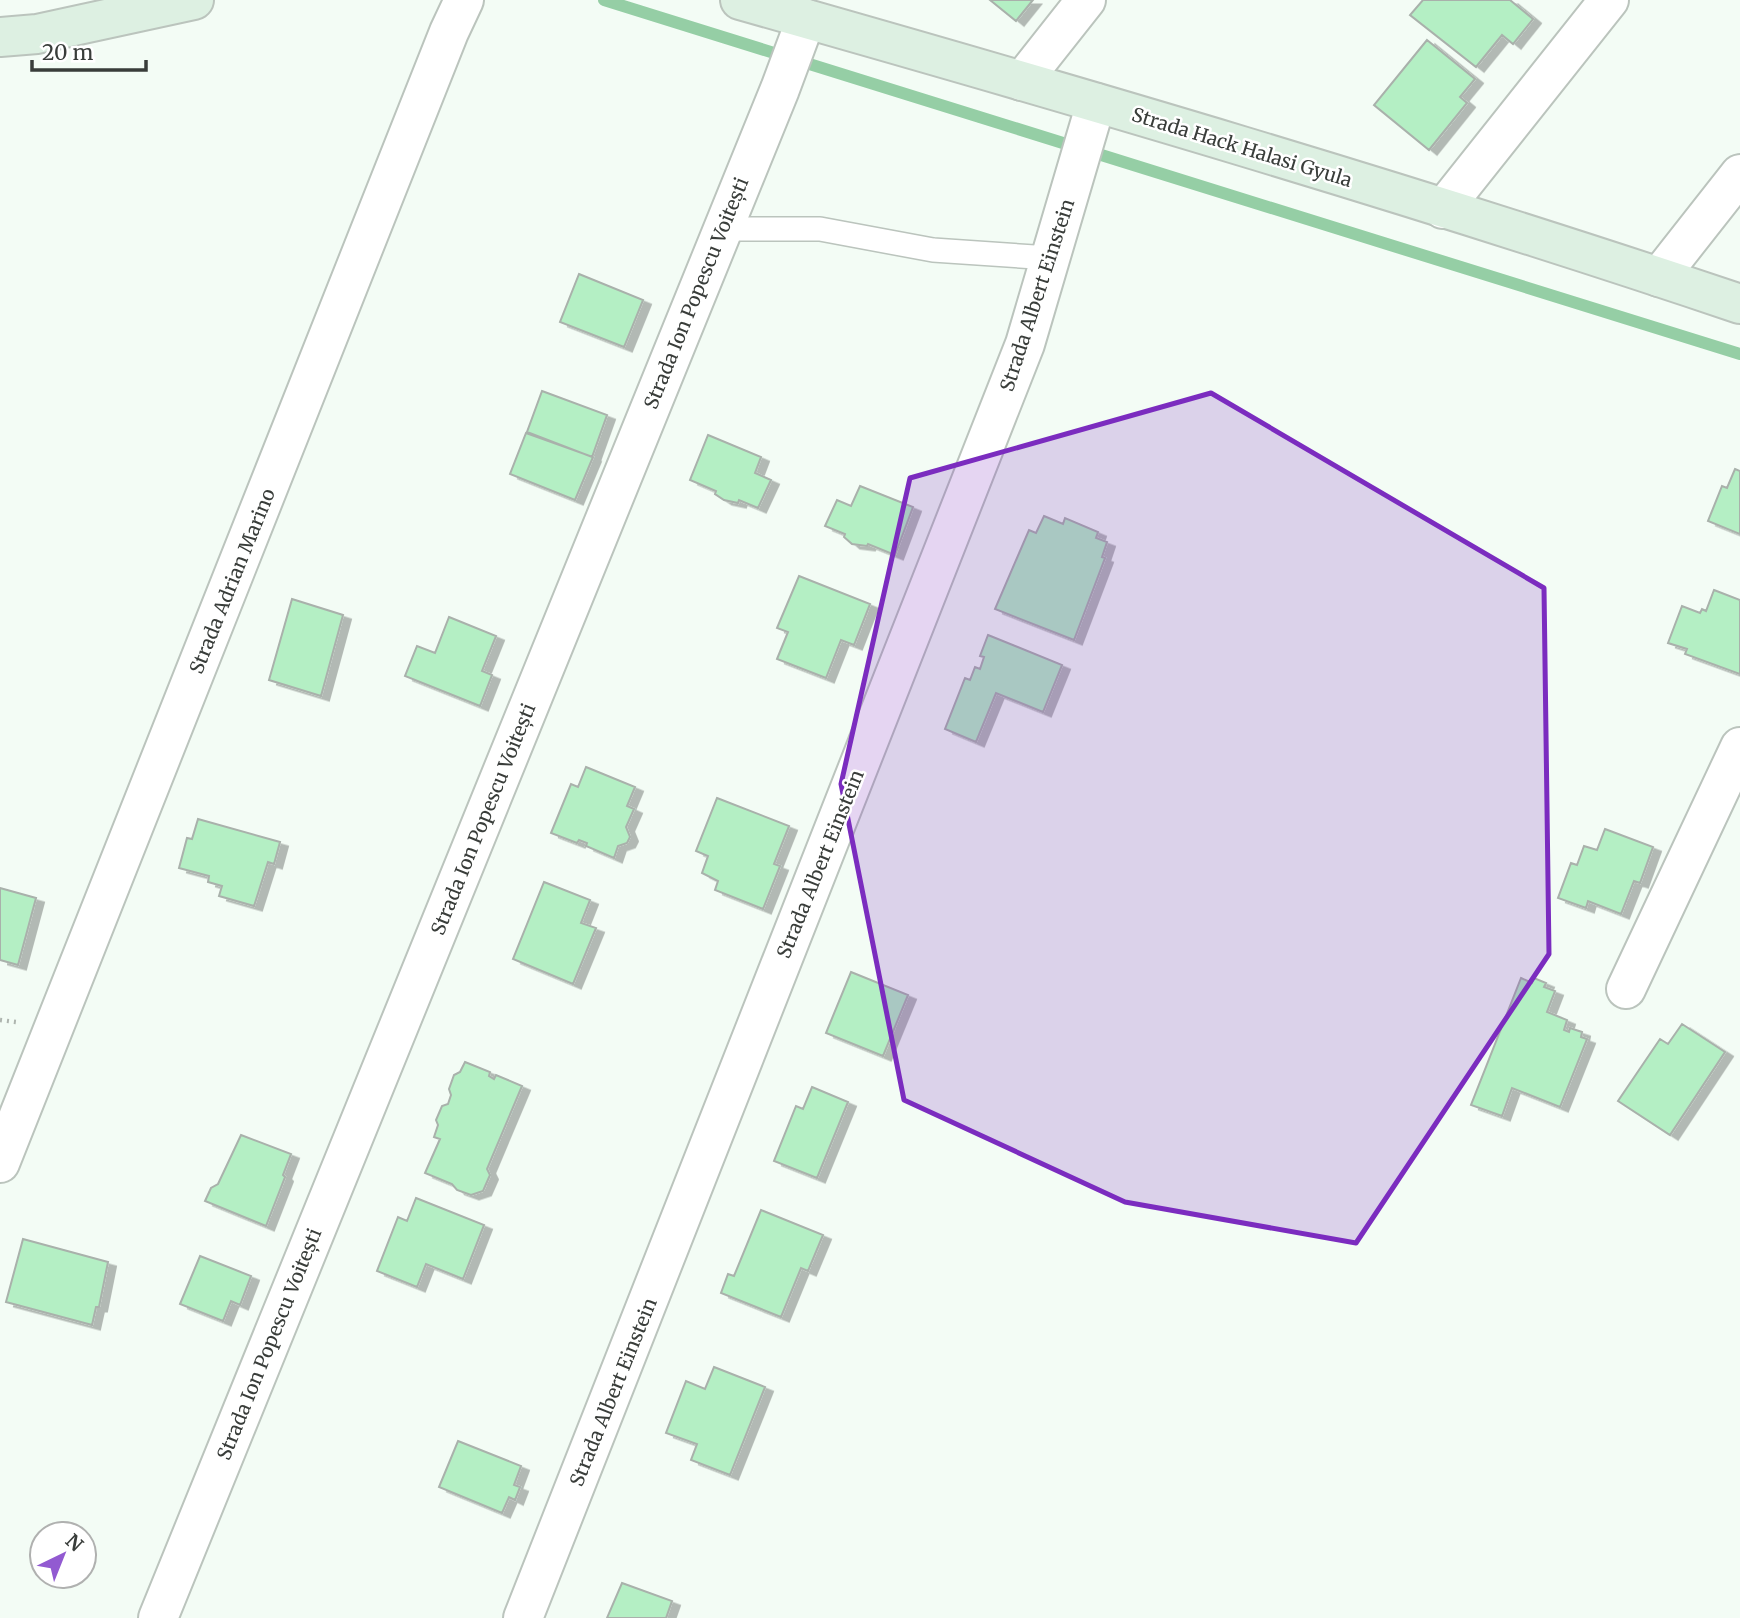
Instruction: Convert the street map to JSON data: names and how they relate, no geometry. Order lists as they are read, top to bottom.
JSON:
{
  "streets": {
    "street": [
      "Strada Hack Halasi Gyula",
      "Strada Ion Popescu Voitești",
      "Strada Albert Einstein",
      "Strada Adrian Marino"
    ]
  },
  "crossings": [
    ["Strada Hack Halasi Gyula", "Strada Ion Popescu Voitești"],
    ["Strada Hack Halasi Gyula", "Strada Albert Einstein"]
  ],
  "scale_bar": "20 m",
  "north": "top right"
}
